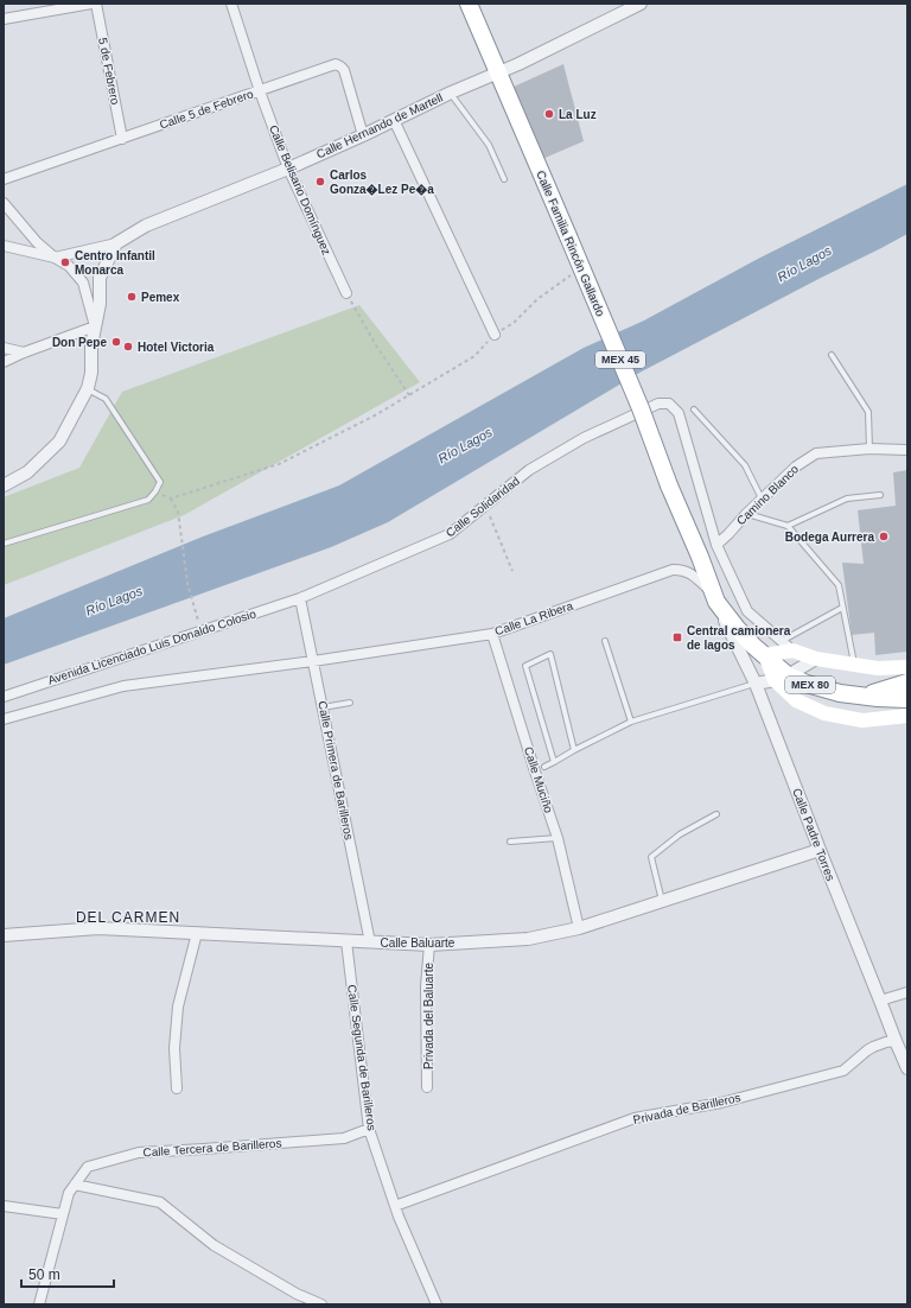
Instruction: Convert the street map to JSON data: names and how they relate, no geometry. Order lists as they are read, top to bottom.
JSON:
{
  "streets": {
    "highway": ["Calle Familia Rincón Gallardo", "MEX 45", "MEX 80"],
    "street": [
      "5 de Febrero",
      "Calle 5 de Febrero",
      "Calle Hernando de Martell",
      "Calle Belisario Domínguez",
      "Camino Blanco",
      "Calle Solidaridad",
      "Calle La Ribera",
      "Avenida Licenciado Luis Donaldo Colosio",
      "Calle Primera de Barilleros",
      "Calle Muciño",
      "Calle Padre Torres",
      "Calle Baluarte",
      "Privada del Baluarte",
      "Calle Segunda de Barilleros",
      "Privada de Barilleros",
      "Calle Tercera de Barilleros"
    ]
  },
  "crossings": [
    ["5 de Febrero", "Calle 5 de Febrero"],
    ["Calle 5 de Febrero", "Calle Hernando de Martell"],
    ["Calle 5 de Febrero", "Calle Belisario Domínguez"],
    ["Calle Hernando de Martell", "Calle Belisario Domínguez"],
    ["Calle Hernando de Martell", "Calle Familia Rincón Gallardo"],
    ["Calle Familia Rincón Gallardo", "MEX 45"],
    ["Calle Familia Rincón Gallardo", "Calle La Ribera"],
    ["Calle Familia Rincón Gallardo", "Calle Padre Torres"],
    ["MEX 45", "Calle La Ribera"],
    ["MEX 45", "MEX 80"],
    ["MEX 45", "Calle Padre Torres"],
    ["Camino Blanco", "Calle Solidaridad"],
    ["Calle Solidaridad", "Avenida Licenciado Luis Donaldo Colosio"],
    ["Calle Solidaridad", "Calle Primera de Barilleros"],
    ["Calle La Ribera", "Calle Primera de Barilleros"],
    ["Calle La Ribera", "Calle Muciño"],
    ["Calle La Ribera", "Calle Padre Torres"],
    ["Avenida Licenciado Luis Donaldo Colosio", "Calle Primera de Barilleros"],
    ["Calle Primera de Barilleros", "Calle Baluarte"],
    ["Calle Muciño", "Calle Baluarte"],
    ["Calle Padre Torres", "Calle Baluarte"],
    ["Calle Padre Torres", "Privada de Barilleros"],
    ["Calle Baluarte", "Privada del Baluarte"],
    ["Calle Baluarte", "Calle Segunda de Barilleros"],
    ["Calle Segunda de Barilleros", "Privada de Barilleros"],
    ["Calle Segunda de Barilleros", "Calle Tercera de Barilleros"]
  ],
  "districts": ["DEL CARMEN"],
  "water": ["Río Lagos"],
  "places": {
    "other": [
      "La Luz",
      "Carlos Gonza�Lez Pe�a",
      "Centro Infantil Monarca",
      "Pemex",
      "Don Pepe",
      "Hotel Victoria",
      "Bodega Aurrera"
    ],
    "transit": ["Central camionera de lagos"]
  },
  "scale_bar": "50 m"
}
